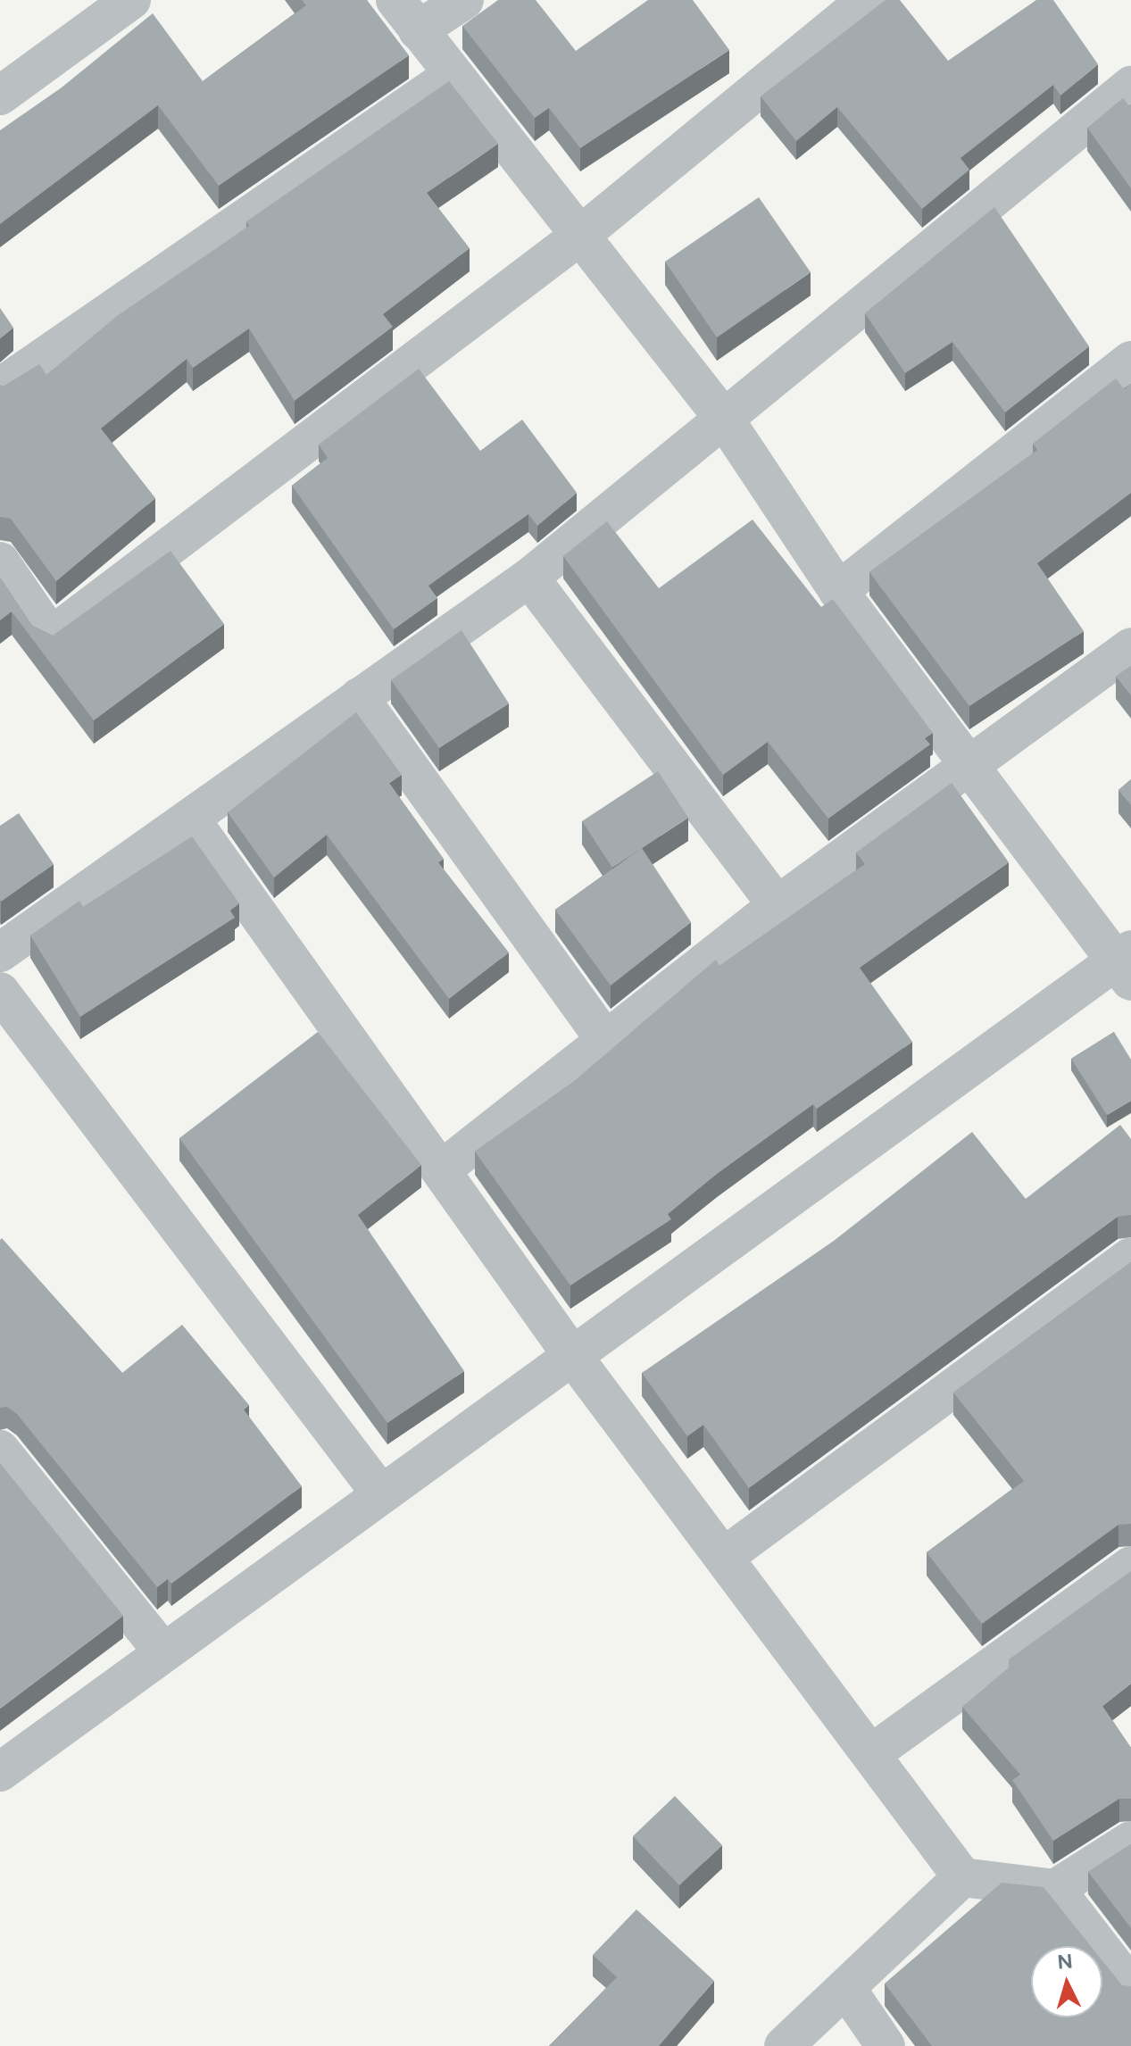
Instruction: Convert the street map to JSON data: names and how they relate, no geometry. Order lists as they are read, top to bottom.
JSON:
{
  "north": "top"
}
